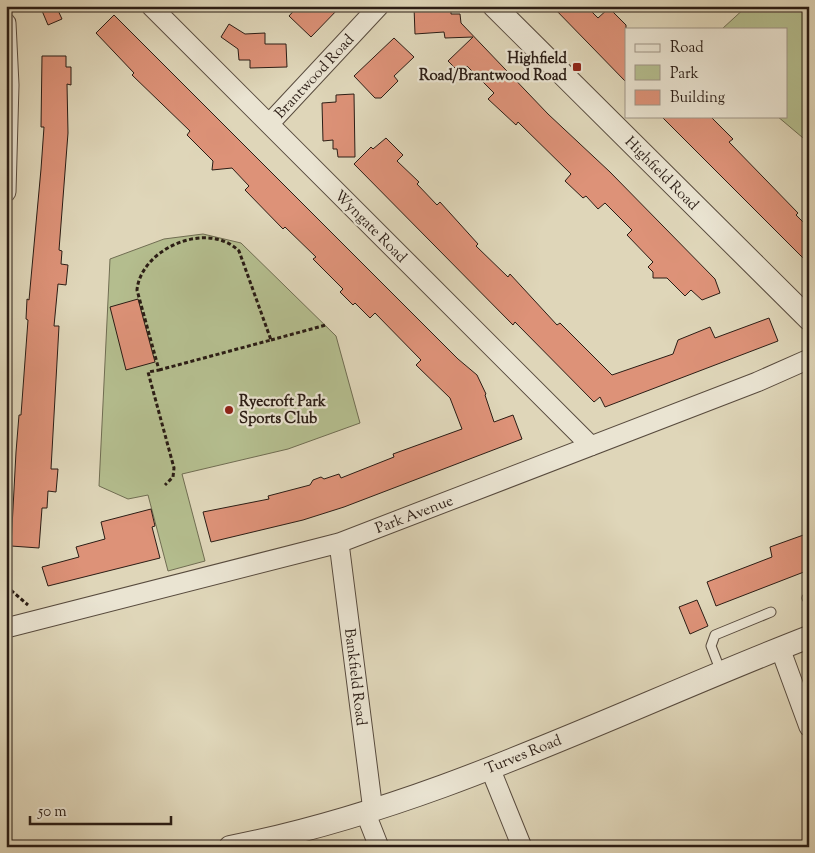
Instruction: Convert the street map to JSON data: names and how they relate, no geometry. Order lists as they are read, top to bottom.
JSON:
{
  "streets": {
    "street": [
      "Brantwood Road",
      "Highfield Road",
      "Wyngate Road",
      "Park Avenue",
      "Bankfield Road",
      "Turves Road"
    ]
  },
  "crossings": [
    ["Brantwood Road", "Wyngate Road"],
    ["Wyngate Road", "Park Avenue"],
    ["Park Avenue", "Bankfield Road"],
    ["Bankfield Road", "Turves Road"]
  ],
  "places": {
    "transit": ["Highfield Road/Brantwood Road"],
    "other": ["Ryecroft Park Sports Club"]
  },
  "legend": ["Road", "Park", "Building"],
  "scale_bar": "50 m"
}
